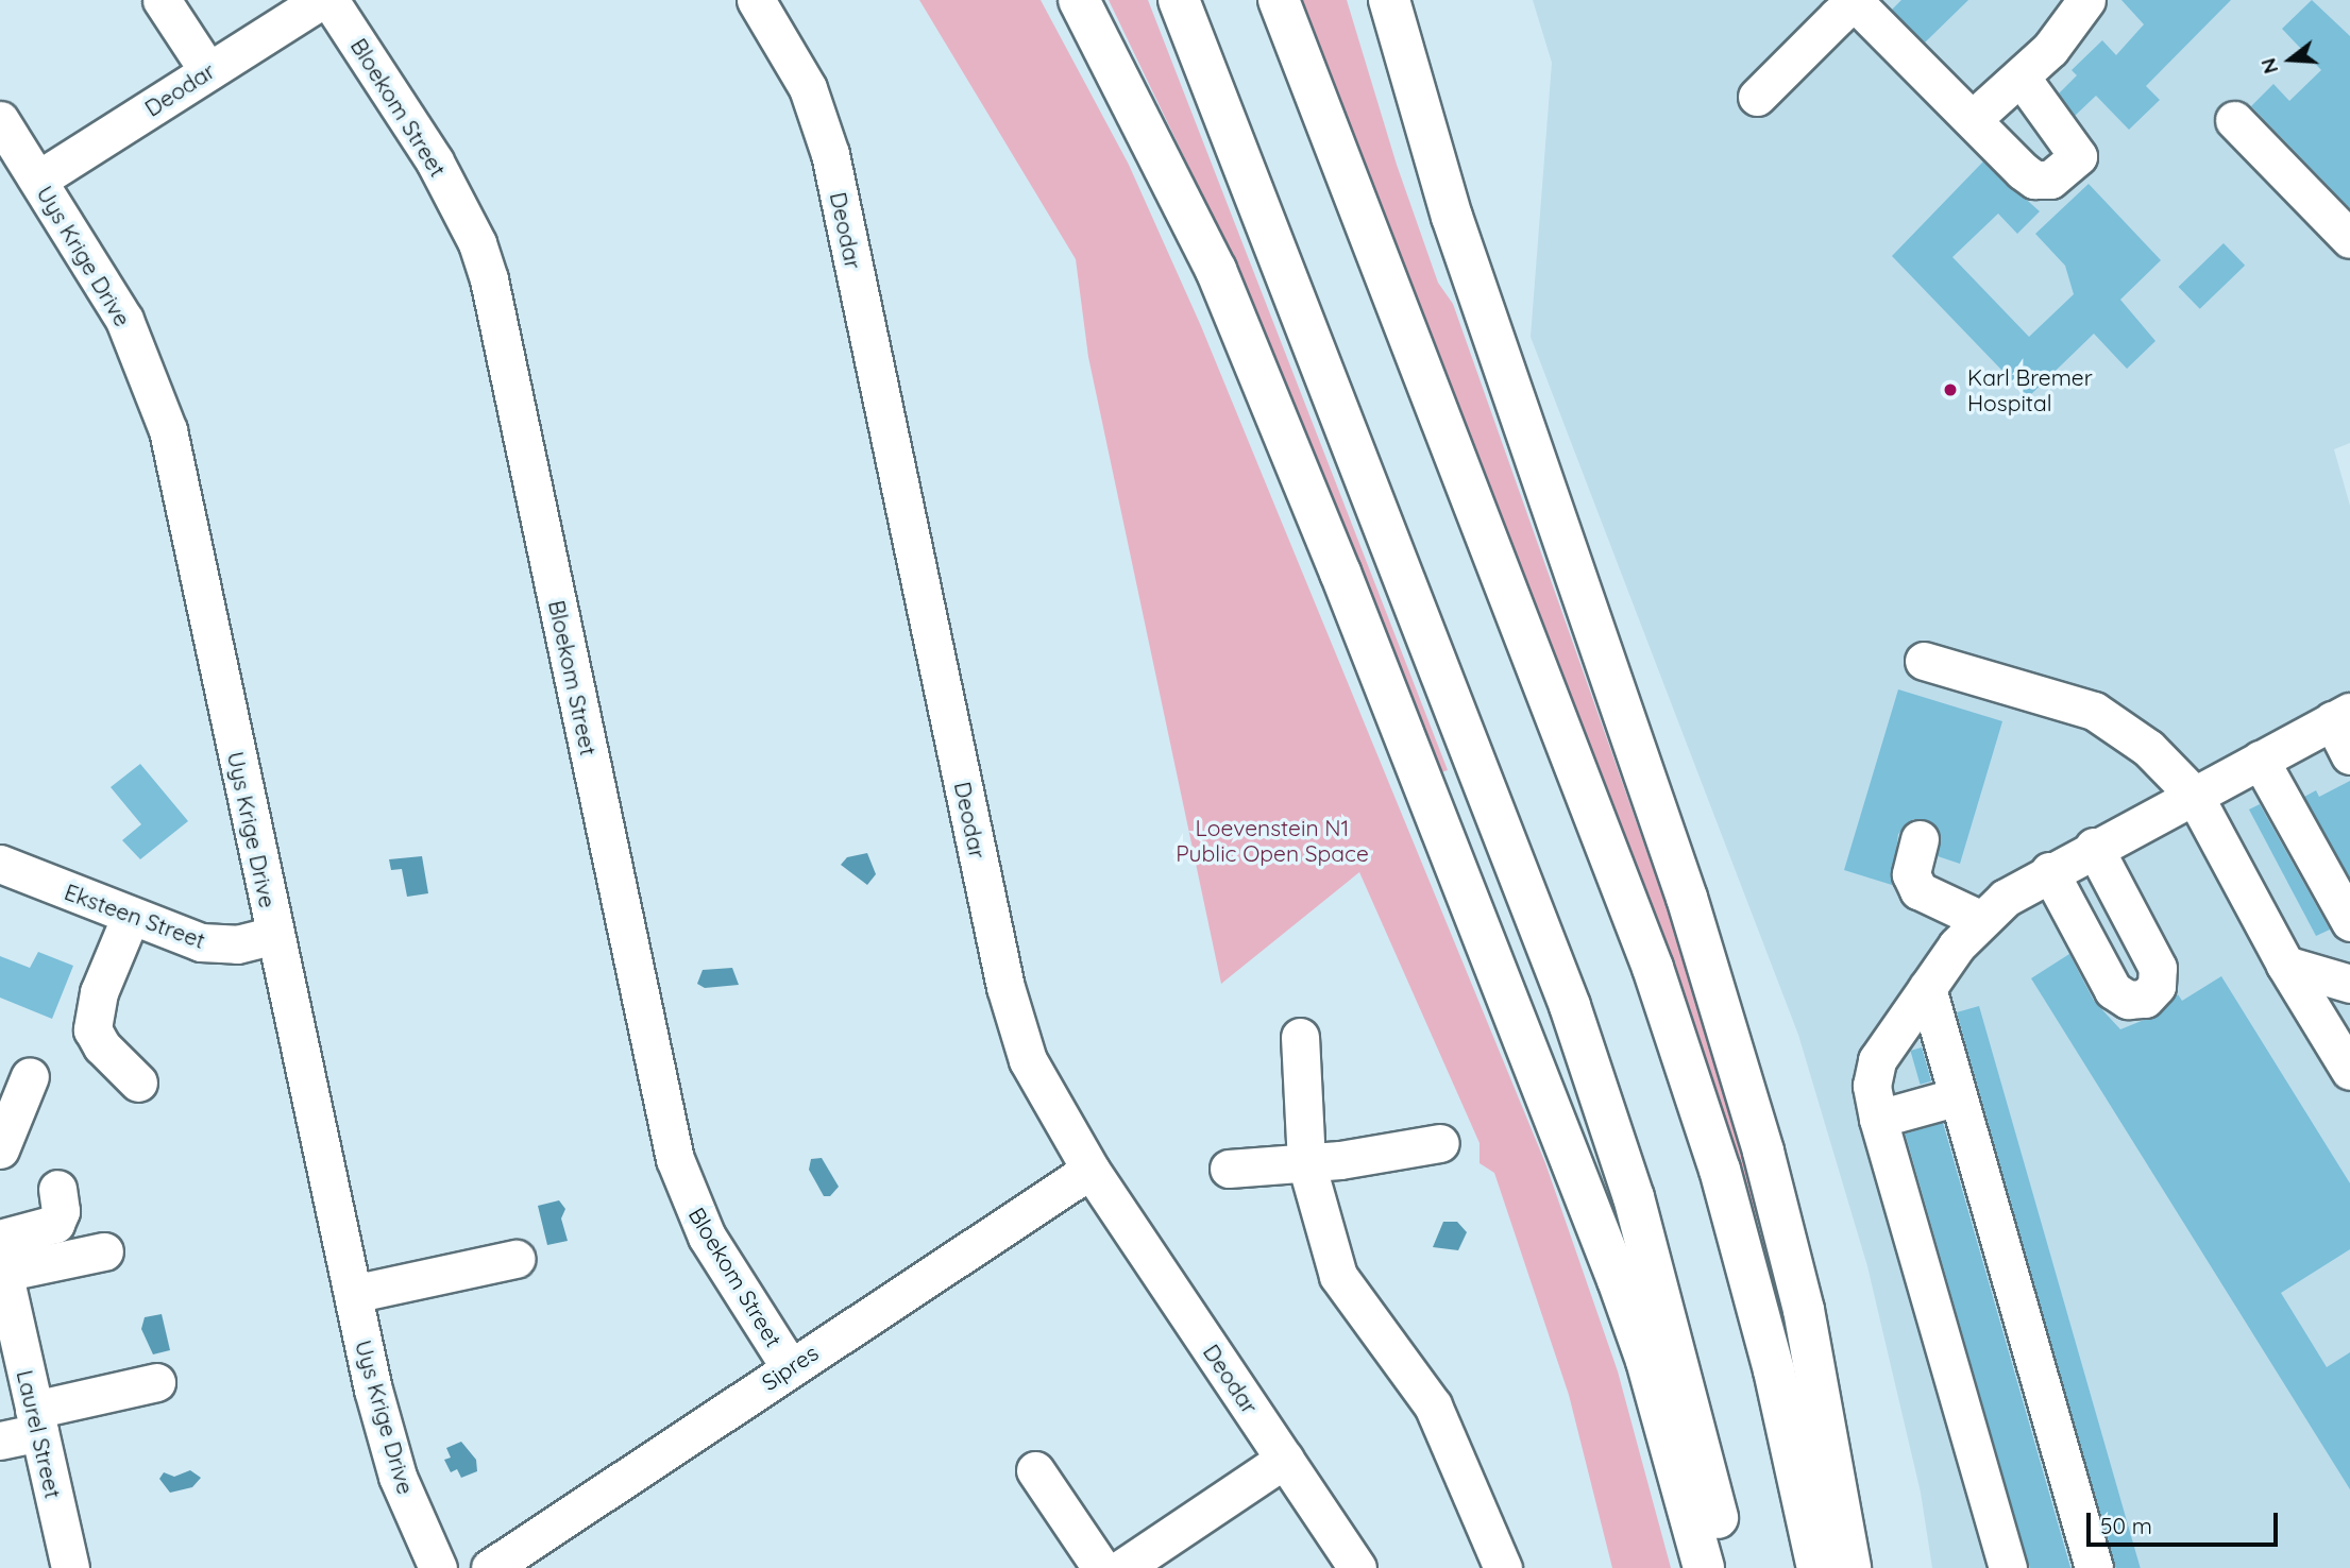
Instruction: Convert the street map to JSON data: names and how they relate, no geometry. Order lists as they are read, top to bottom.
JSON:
{
  "streets": {
    "street": [
      "Deodar",
      "Bloekom Street",
      "Uys Krige Drive",
      "Eksteen Street",
      "Sipres",
      "Laurel Street"
    ]
  },
  "crossings": [
    ["Deodar", "Uys Krige Drive"],
    ["Deodar", "Sipres"],
    ["Bloekom Street", "Sipres"],
    ["Uys Krige Drive", "Eksteen Street"]
  ],
  "parks": ["Loevenstein N1 Public Open Space"],
  "places": ["Karl Bremer Hospital"],
  "scale_bar": "50 m",
  "north": "left"
}
